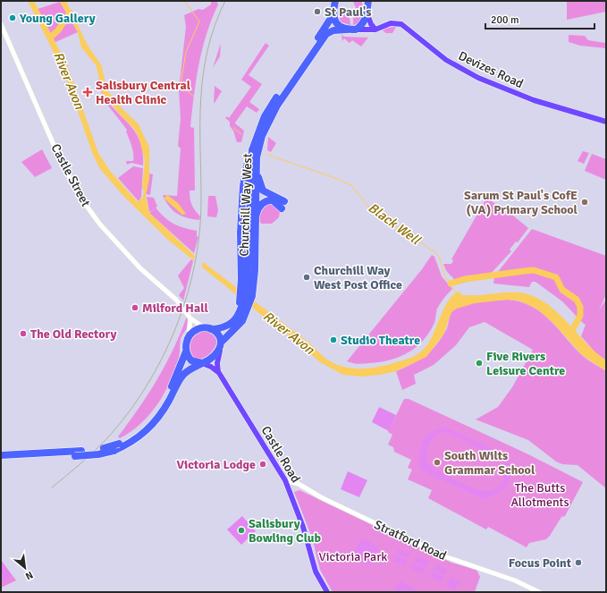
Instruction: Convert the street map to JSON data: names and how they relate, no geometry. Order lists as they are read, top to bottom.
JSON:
{
  "streets": {
    "highway": ["Churchill Way West"],
    "main road": ["Devizes Road", "Castle Road"],
    "street": ["Castle Street", "Stratford Road"]
  },
  "crossings": [
    ["Devizes Road", "Churchill Way West"],
    ["Castle Street", "Churchill Way West"],
    ["Castle Road", "Stratford Road"]
  ],
  "water": ["River Avon", "Black Well"],
  "parks": ["The Butts Allotments", "Victoria Park"],
  "places": {
    "other": [
      "St Paul's",
      "Young Gallery",
      "Sarum St Paul's CofE (VA) Primary School",
      "Churchill Way West Post Office",
      "Milford Hall",
      "The Old Rectory",
      "Studio Theatre",
      "Five Rivers Leisure Centre",
      "South Wilts Grammar School",
      "Victoria Lodge",
      "Salisbury Bowling Club",
      "Focus Point"
    ],
    "health": ["Salisbury Central Health Clinic"]
  },
  "scale_bar": "200 m",
  "north": "bottom right"
}
